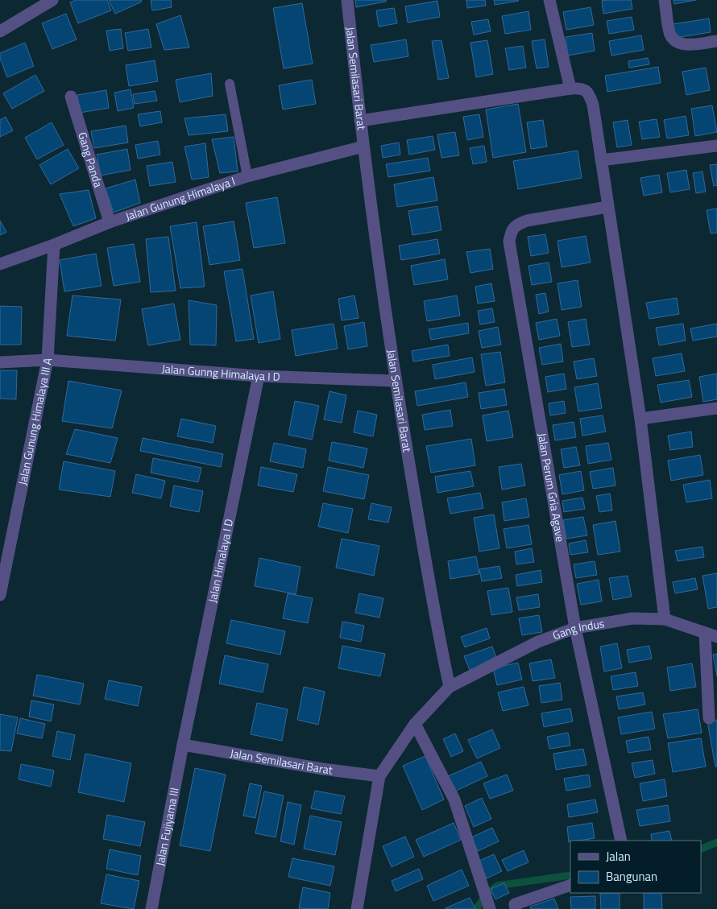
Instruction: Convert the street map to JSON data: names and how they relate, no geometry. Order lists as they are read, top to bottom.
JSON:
{
  "streets": {
    "street": [
      "Jalan Semilasari Barat",
      "Gang Panda",
      "Jalan Gunung Himalaya I",
      "Jalan Gunng Himalaya I D",
      "Jalan Gunung Himalaya III A",
      "Jalan Perum Gria Agave",
      "Jalan Himalaya I D",
      "Gang Indus",
      "Jalan Fujiyama III"
    ]
  },
  "crossings": [
    ["Jalan Semilasari Barat", "Jalan Gunung Himalaya I"],
    ["Jalan Semilasari Barat", "Jalan Gunng Himalaya I D"],
    ["Jalan Semilasari Barat", "Jalan Himalaya I D"],
    ["Jalan Semilasari Barat", "Gang Indus"],
    ["Jalan Semilasari Barat", "Jalan Fujiyama III"],
    ["Gang Panda", "Jalan Gunung Himalaya I"],
    ["Jalan Gunung Himalaya I", "Jalan Gunung Himalaya III A"],
    ["Jalan Gunng Himalaya I D", "Jalan Gunung Himalaya III A"],
    ["Jalan Gunng Himalaya I D", "Jalan Himalaya I D"],
    ["Jalan Perum Gria Agave", "Gang Indus"],
    ["Jalan Himalaya I D", "Jalan Fujiyama III"]
  ],
  "legend": ["Jalan", "Bangunan"]
}
